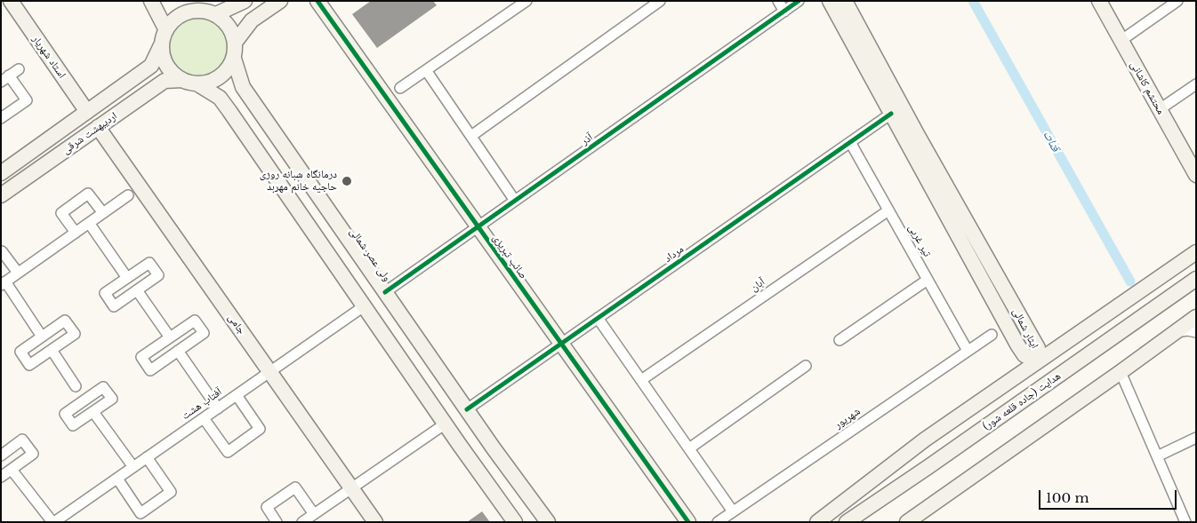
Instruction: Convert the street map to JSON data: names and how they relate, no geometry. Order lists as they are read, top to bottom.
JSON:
{
  "streets": {
    "main road": [
      "استاد شهریار",
      "محتشم کاشانی",
      "اردیبهشت شرقی",
      "ولی عصر شمالی",
      "صائب تبریزی",
      "جامی",
      "ایثار شمالی",
      "هدایت (جاده قلعه شور)"
    ],
    "street": [
      "آذر",
      "تیر غربی",
      "مرداد",
      "آبان",
      "آفتاب هشت",
      "شهریور"
    ]
  },
  "crossings": [
    ["استاد شهریار", "اردیبهشت شرقی"],
    ["اردیبهشت شرقی", "ولی عصر شمالی"],
    ["اردیبهشت شرقی", "جامی"],
    ["آذر", "ولی عصر شمالی"],
    ["آذر", "صائب تبریزی"],
    ["تیر غربی", "مرداد"],
    ["تیر غربی", "آبان"],
    ["تیر غربی", "شهریور"],
    ["مرداد", "ولی عصر شمالی"],
    ["مرداد", "صائب تبریزی"],
    ["مرداد", "ایثار شمالی"],
    ["جامی", "آفتاب هشت"]
  ],
  "water": ["قنات"],
  "places": ["درمانگاه شبانه‌ روزی حاجیه‌ خانم مهربد"],
  "scale_bar": "100 m"
}
